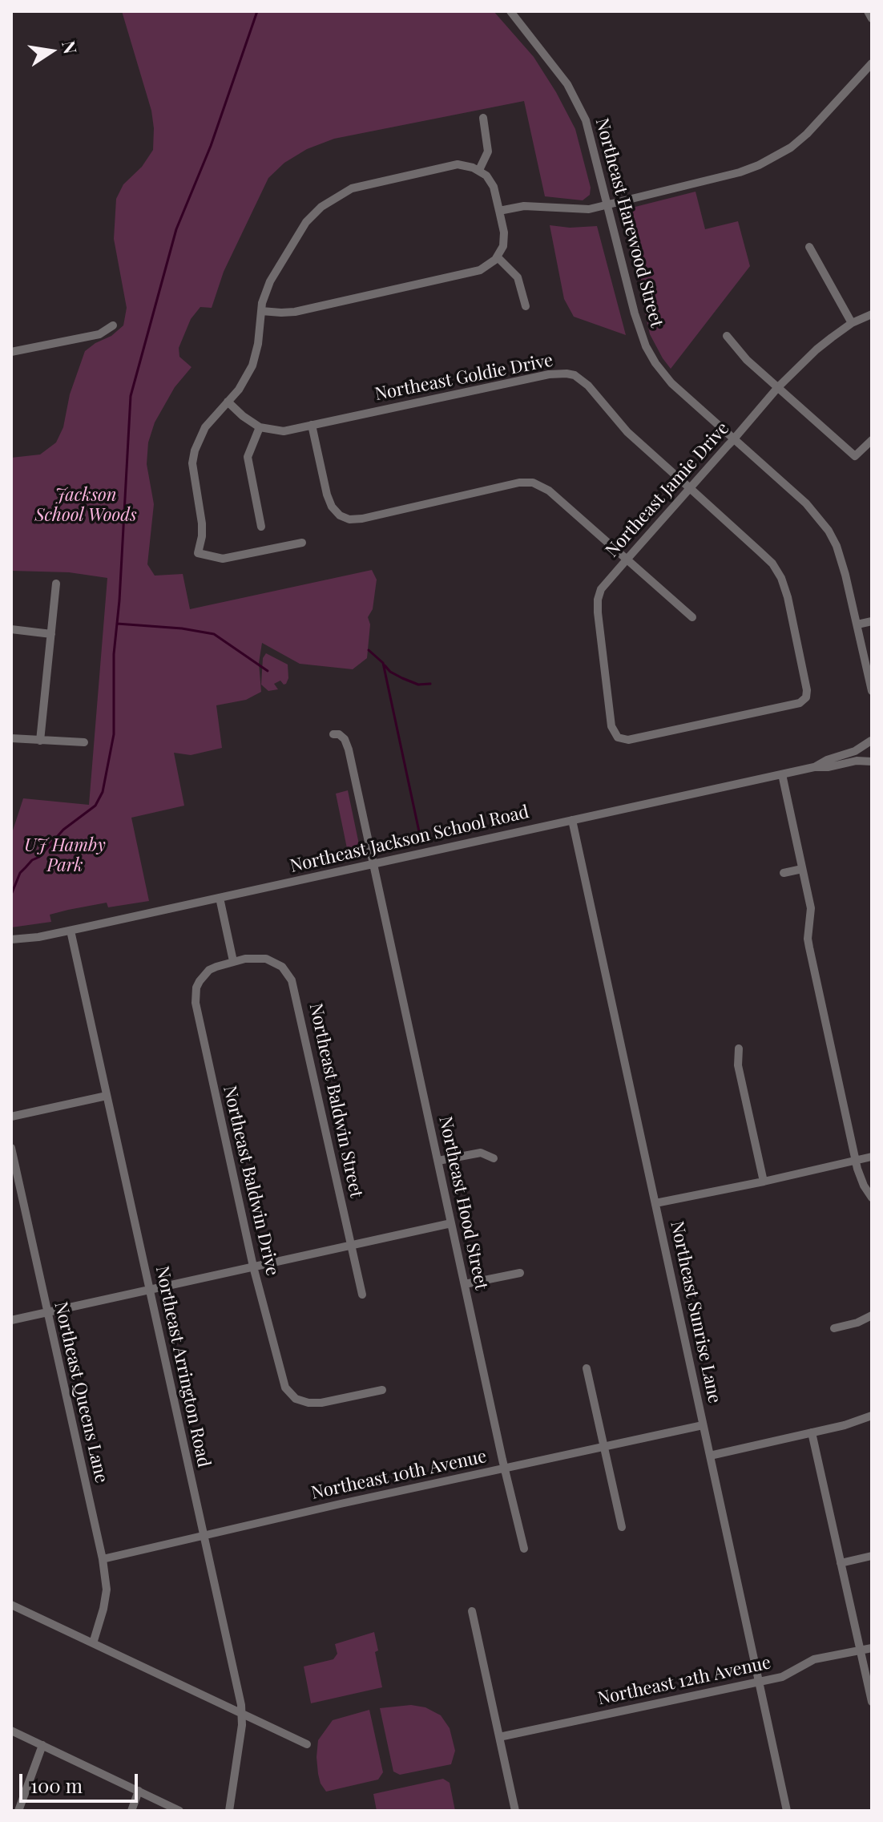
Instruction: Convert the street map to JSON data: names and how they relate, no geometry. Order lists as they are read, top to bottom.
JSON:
{
  "streets": {
    "street": [
      "Northeast Harewood Street",
      "Northeast Goldie Drive",
      "Northeast Jamie Drive",
      "Northeast Jackson School Road",
      "Northeast Baldwin Street",
      "Northeast Baldwin Drive",
      "Northeast Hood Street",
      "Northeast Sunrise Lane",
      "Northeast Arrington Road",
      "Northeast Queens Lane",
      "Northeast 10th Avenue",
      "Northeast 12th Avenue"
    ]
  },
  "crossings": [
    ["Northeast Harewood Street", "Northeast Jamie Drive"],
    ["Northeast Goldie Drive", "Northeast Jamie Drive"],
    ["Northeast Jackson School Road", "Northeast Hood Street"],
    ["Northeast Jackson School Road", "Northeast Sunrise Lane"],
    ["Northeast Jackson School Road", "Northeast Arrington Road"],
    ["Northeast Baldwin Street", "Northeast Baldwin Drive"],
    ["Northeast Hood Street", "Northeast 10th Avenue"],
    ["Northeast Sunrise Lane", "Northeast 10th Avenue"],
    ["Northeast Sunrise Lane", "Northeast 12th Avenue"],
    ["Northeast Arrington Road", "Northeast 10th Avenue"],
    ["Northeast Queens Lane", "Northeast 10th Avenue"]
  ],
  "parks": ["Jackson School Woods", "UJ Hamby Park"],
  "scale_bar": "100 m",
  "north": "right"
}
